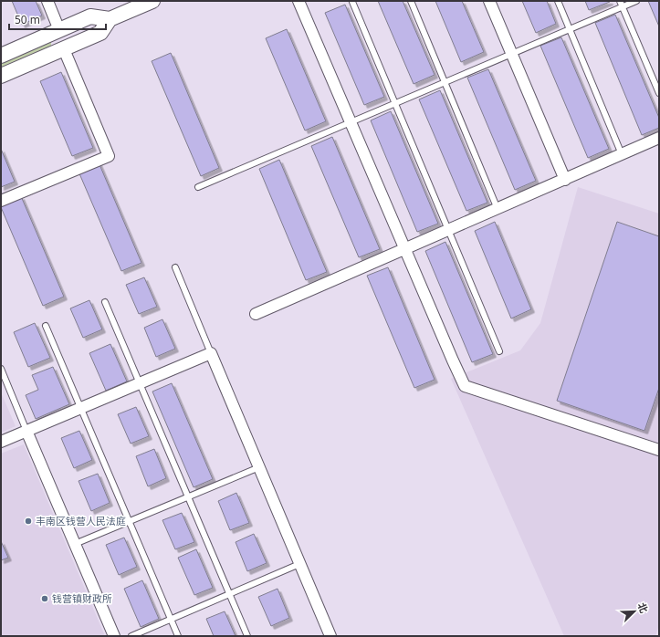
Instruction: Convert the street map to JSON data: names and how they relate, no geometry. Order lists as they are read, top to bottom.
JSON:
{
  "places": ["丰南区钱营人民法庭", "钱营镇财政所"],
  "scale_bar": "50 m",
  "north": "top right"
}
